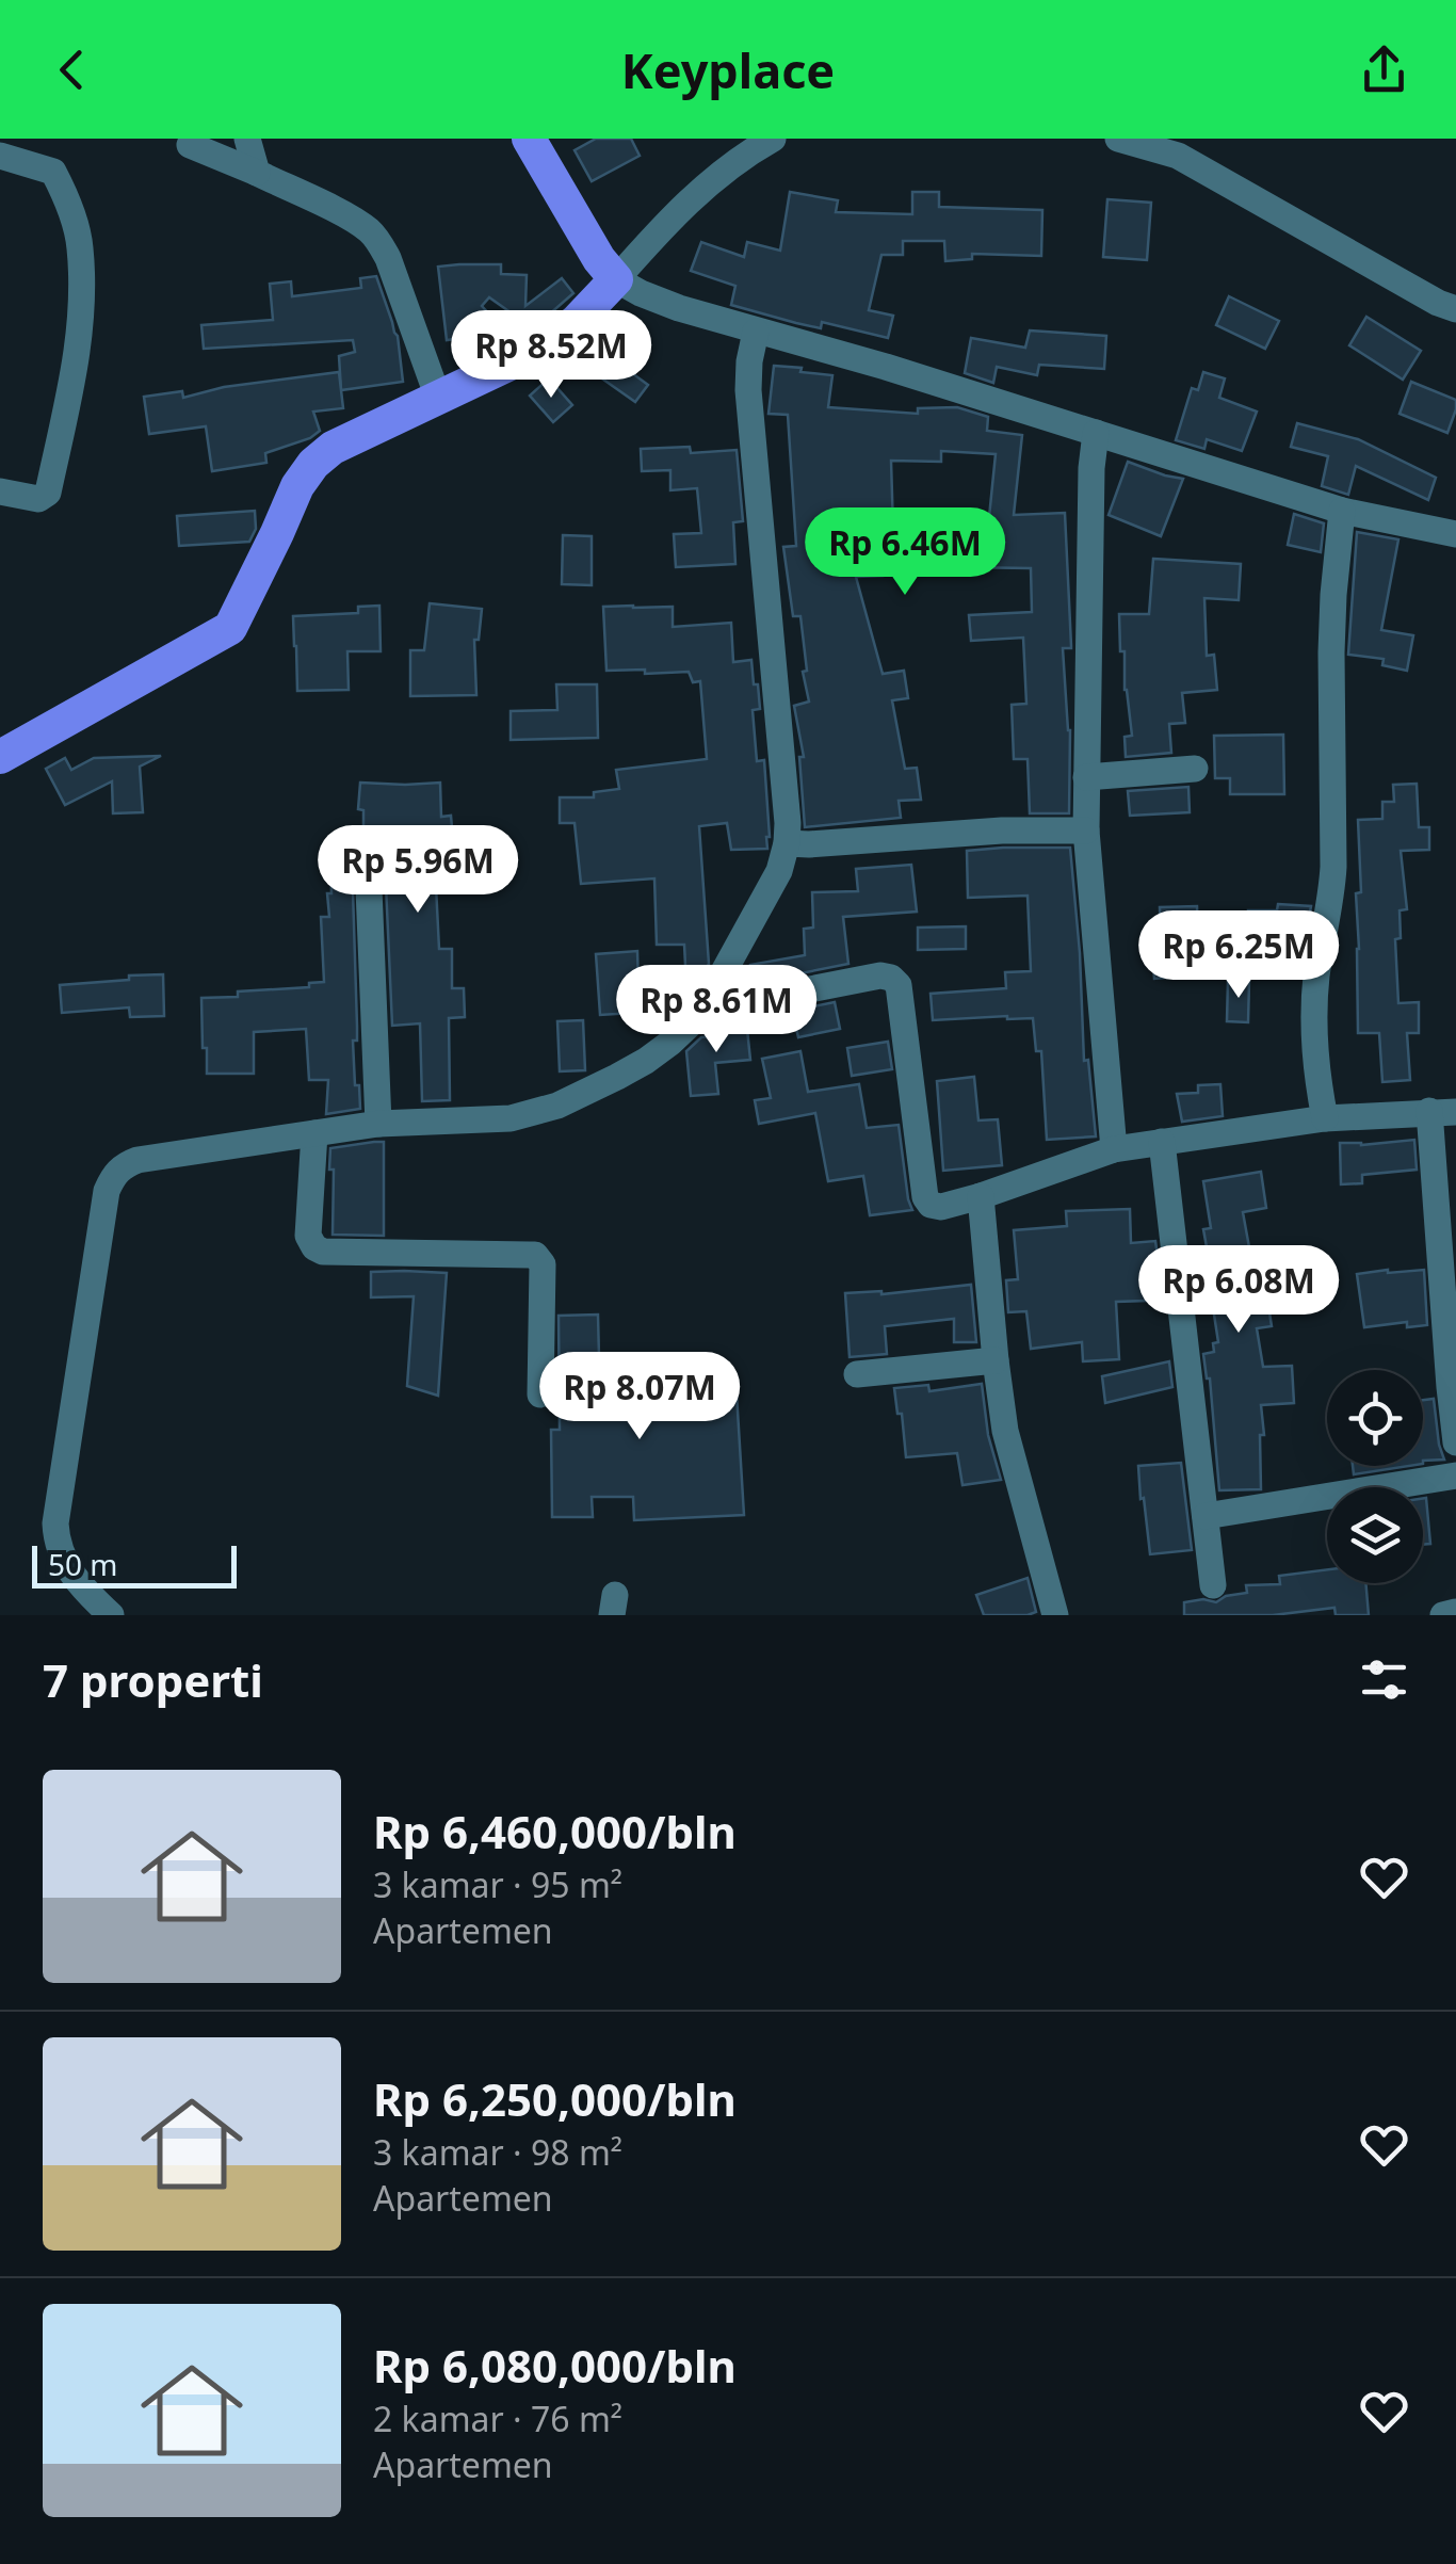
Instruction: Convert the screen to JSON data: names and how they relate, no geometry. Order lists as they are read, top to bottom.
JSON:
{
  "scale_bar": "50 m",
  "page": {
    "header": "Keyplace",
    "price": [
      "Rp 8.52M",
      "Rp 6.46M",
      "Rp 5.96M",
      "Rp 6.25M",
      "Rp 8.61M",
      "Rp 6.08M",
      "Rp 8.07M"
    ],
    "scale": "50 m",
    "heading": "7 properti",
    "list": [
      {
        "name": "Rp 6,460,000/bln",
        "note": "3 kamar · 95 m² · Apartemen"
      },
      {
        "name": "Rp 6,250,000/bln",
        "note": "3 kamar · 98 m² · Apartemen"
      },
      {
        "name": "Rp 6,080,000/bln",
        "note": "2 kamar · 76 m² · Apartemen"
      }
    ]
  }
}
